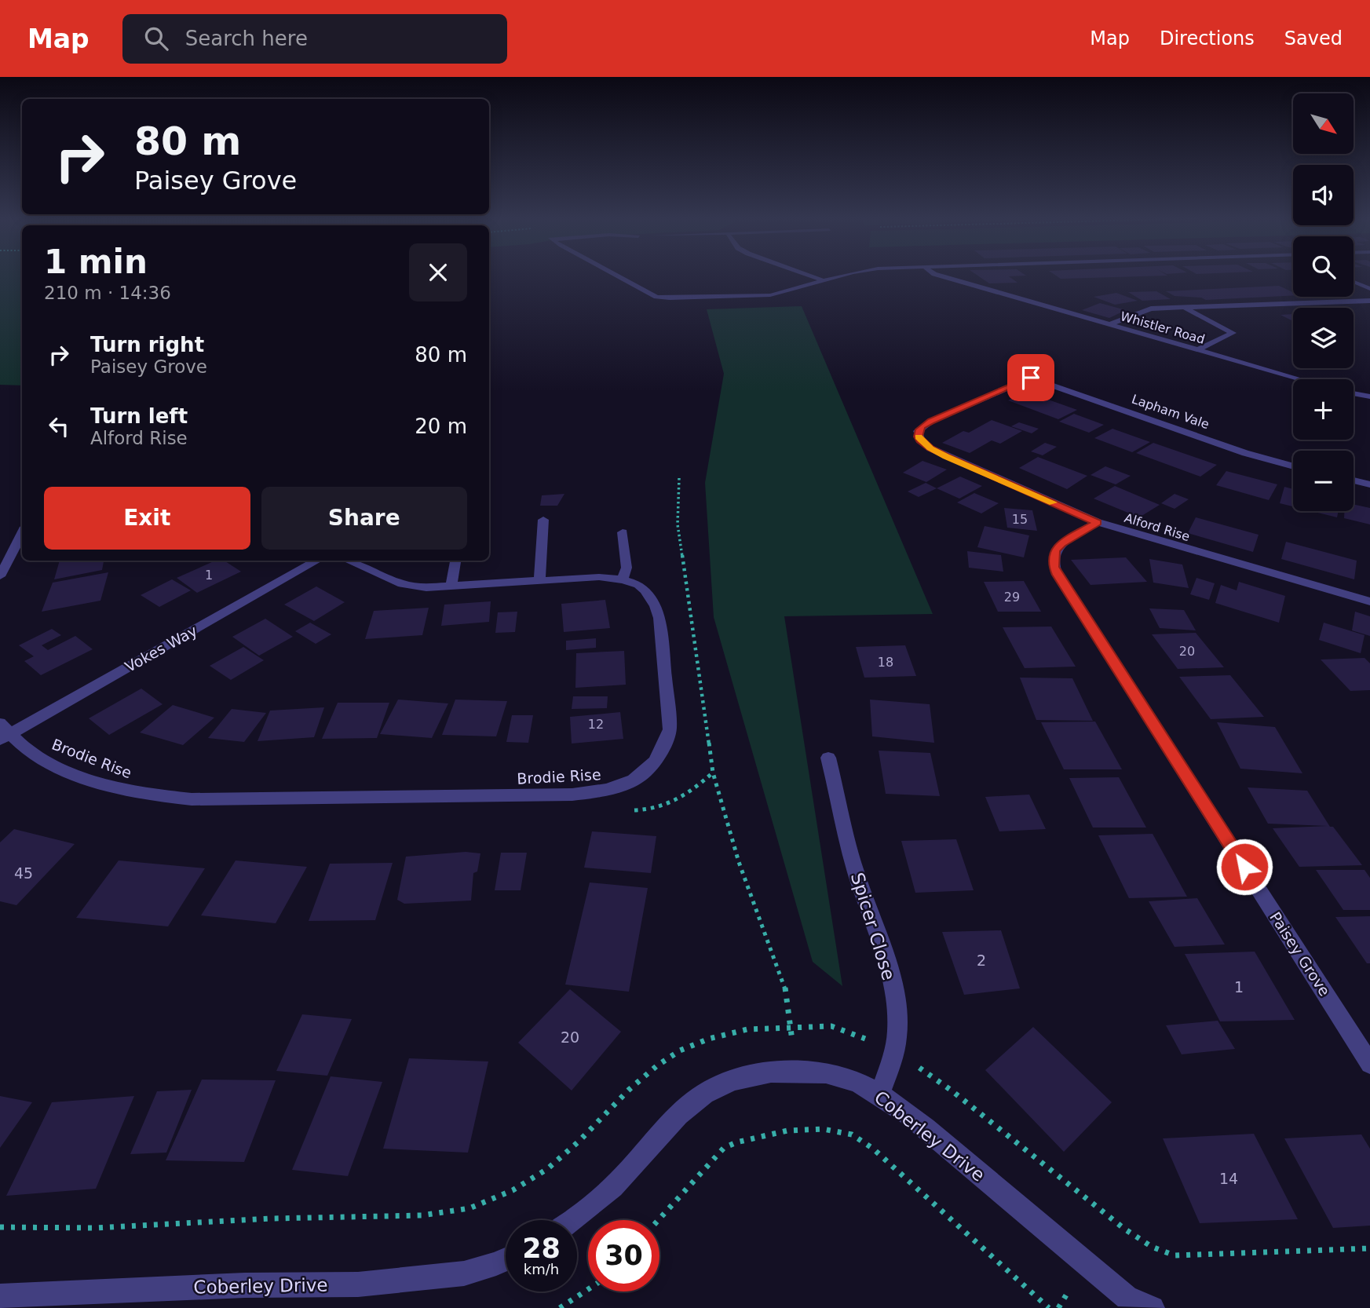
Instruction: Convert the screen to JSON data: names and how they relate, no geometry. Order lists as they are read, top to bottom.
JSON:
{
  "streets": {
    "street": [
      "Whistler Road",
      "Lapham Vale",
      "Alford Rise",
      "Vokes Way",
      "Brodie Rise",
      "Spicer Close",
      "Paisey Grove",
      "Coberley Drive"
    ]
  },
  "crossings": [
    ["Lapham Vale", "Alford Rise"],
    ["Alford Rise", "Paisey Grove"],
    ["Vokes Way", "Brodie Rise"],
    ["Spicer Close", "Coberley Drive"]
  ],
  "house_numbers": [
    "15",
    "1",
    "29",
    "20",
    "18",
    "12",
    "45",
    "2",
    "1",
    "20",
    "14"
  ],
  "north": "bottom right",
  "page": {
    "header": "Map",
    "search": "Search here",
    "nav": ["Map", "Directions", "Saved"],
    "map_buttons": ["+", "−"],
    "turn": ["80 m", "Paisey Grove"],
    "heading": ["1 min", "210 m · 14:36"],
    "list": [
      {
        "name": "Turn right",
        "note": "Paisey Grove",
        "value": "80 m"
      },
      {
        "name": "Turn left",
        "note": "Alford Rise",
        "value": "20 m"
      }
    ],
    "buttons": ["Exit", "Share"],
    "speed": "28 km/h",
    "limit": "30"
  }
}
